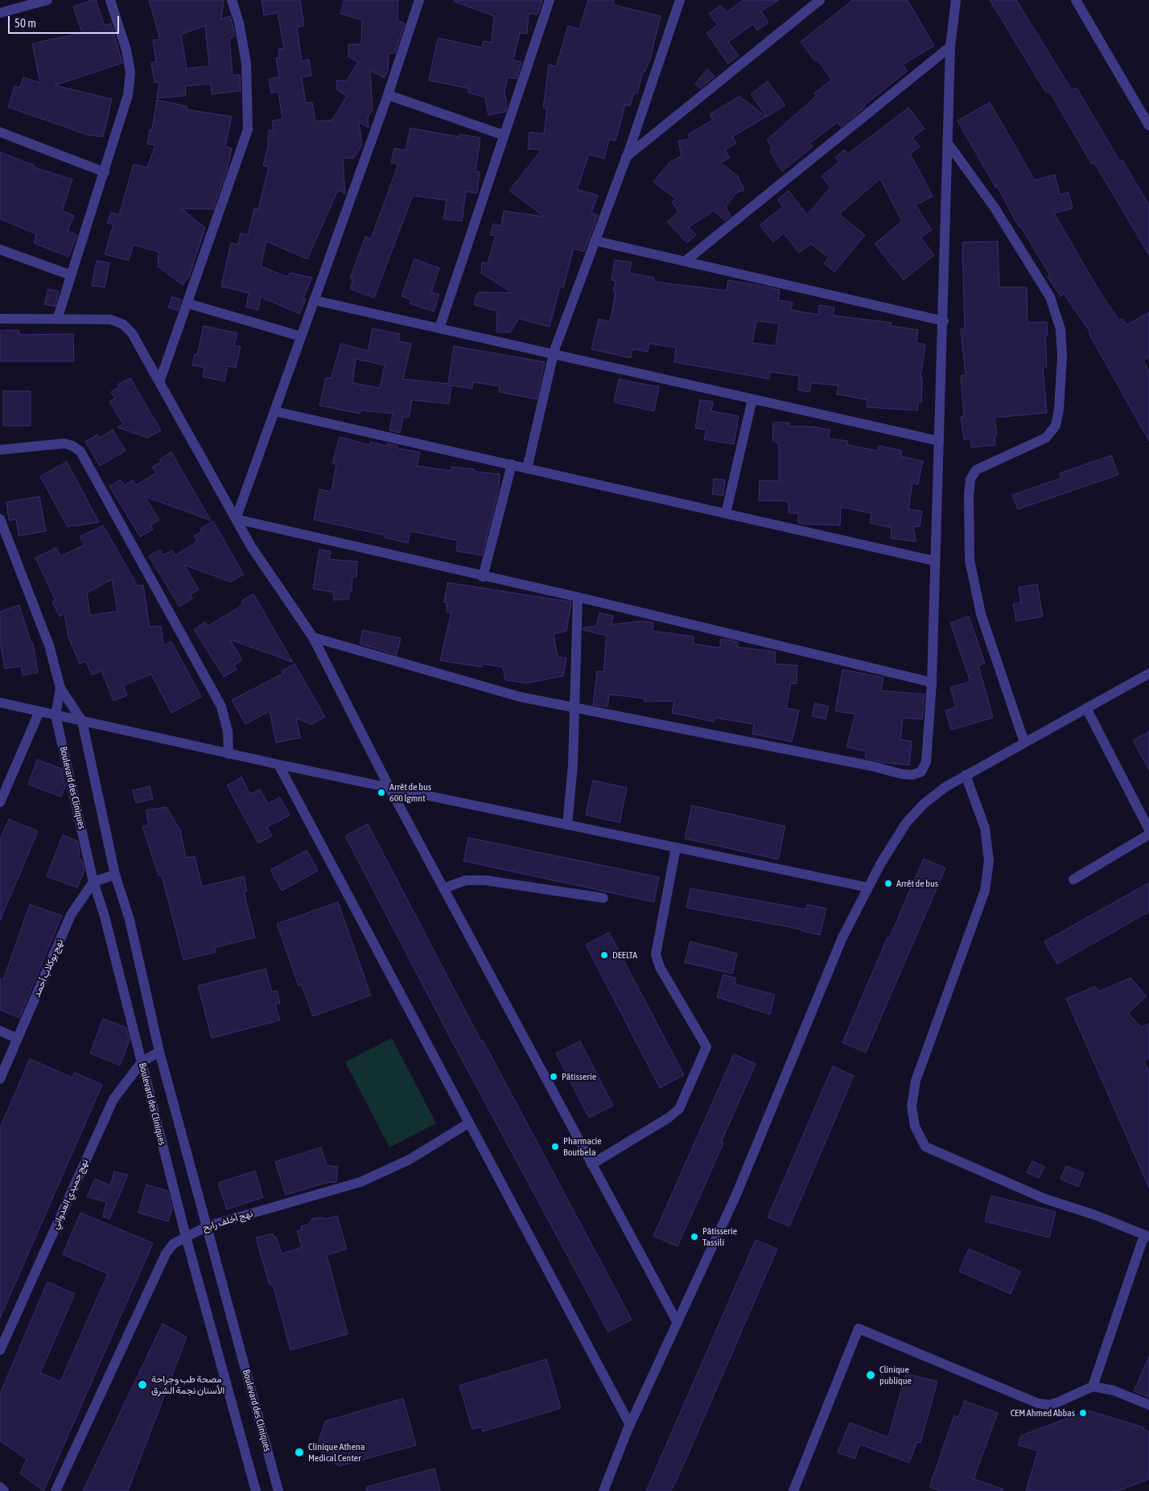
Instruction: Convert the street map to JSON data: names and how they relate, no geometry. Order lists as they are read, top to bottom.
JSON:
{
  "streets": {
    "street": [
      "Boulevard des Cliniques",
      "نهج بوكلاب أحمد",
      "نهج حميدي العدواني",
      "نهج أخلف رابح"
    ]
  },
  "crossings": [
    ["Boulevard des Cliniques", "نهج بوكلاب أحمد"],
    ["Boulevard des Cliniques", "نهج حميدي العدواني"],
    ["Boulevard des Cliniques", "نهج أخلف رابح"]
  ],
  "places": [
    "Arrêt de bus 600 lgmnt",
    "Arrêt de bus",
    "DEELTA",
    "Pâtisserie",
    "Pharmacie Boutbela",
    "Pâtisserie Tassili",
    "Clinique publique",
    "مصحة طب وجراحة الأسنان نجمة الشرق",
    "CEM Ahmed Abbas",
    "Clinique Athena Medical Center"
  ],
  "scale_bar": "50 m"
}
